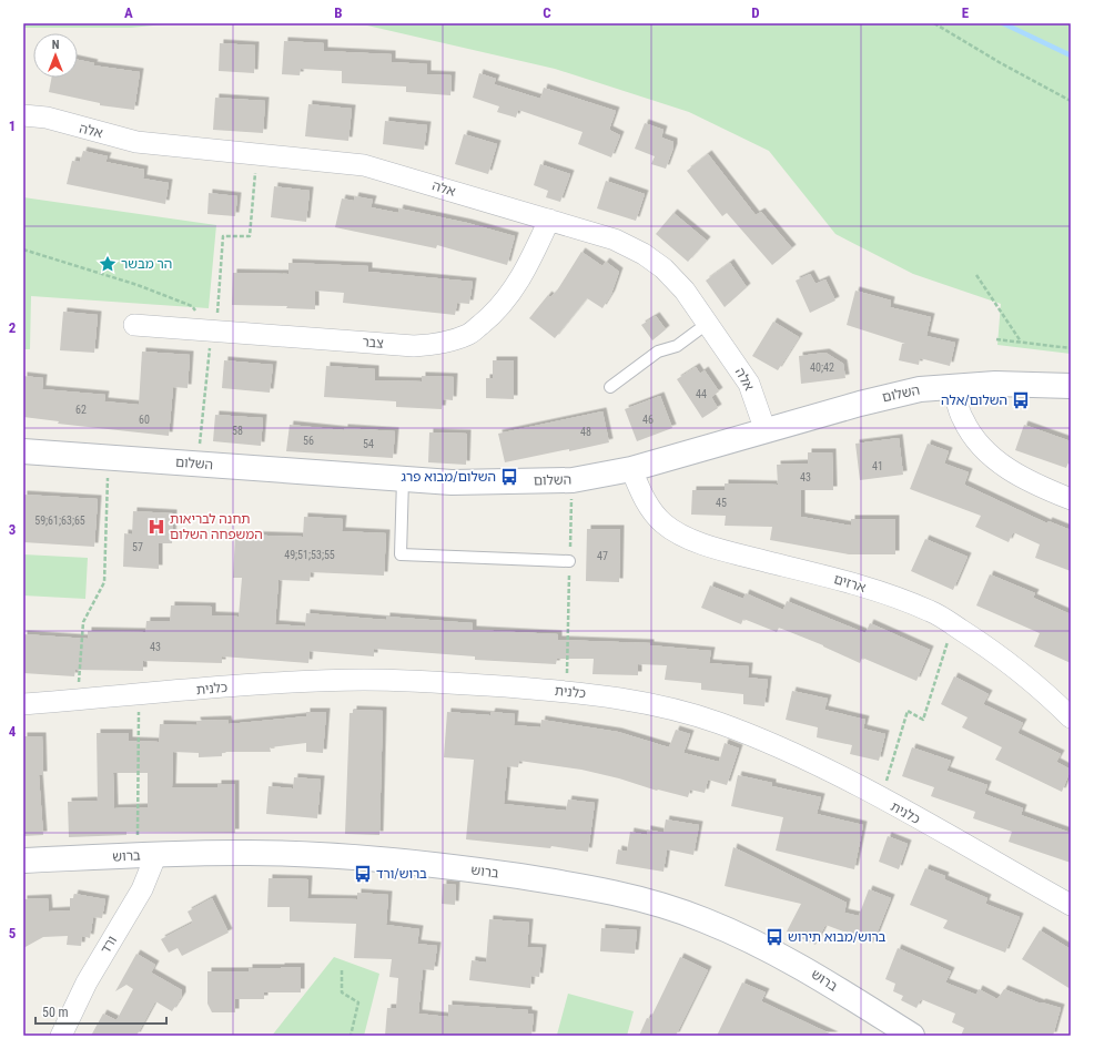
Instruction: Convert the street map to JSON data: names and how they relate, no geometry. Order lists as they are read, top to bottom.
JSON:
{
  "streets": {
    "street": [
      "אלה",
      "צבר",
      "השלום",
      "ארזים",
      "כלנית",
      "ברוש",
      "ורד"
    ]
  },
  "crossings": [
    ["אלה", "צבר"],
    ["אלה", "השלום"],
    ["השלום", "ארזים"],
    ["ברוש", "ורד"]
  ],
  "places": {
    "place": ["הר מבשר"],
    "bus stop": [
      "השלום/אלה",
      "השלום/מבוא פרג",
      "ברוש/ורד",
      "ברוש/מבוא תירוש"
    ],
    "hospital": ["תחנה לבריאות המשפחה השלום"]
  },
  "house_numbers": [
    "40;42",
    "44",
    "62",
    "60",
    "46",
    "58",
    "48",
    "56",
    "54",
    "41",
    "43",
    "45",
    "59;61;63;65",
    "57",
    "49;51;53;55",
    "47",
    "43"
  ],
  "scale_bar": "50 m",
  "north": "top",
  "grid": {
    "columns": [
      "A",
      "B",
      "C",
      "D",
      "E"
    ],
    "rows": [
      "1",
      "2",
      "3",
      "4",
      "5"
    ]
  }
}
